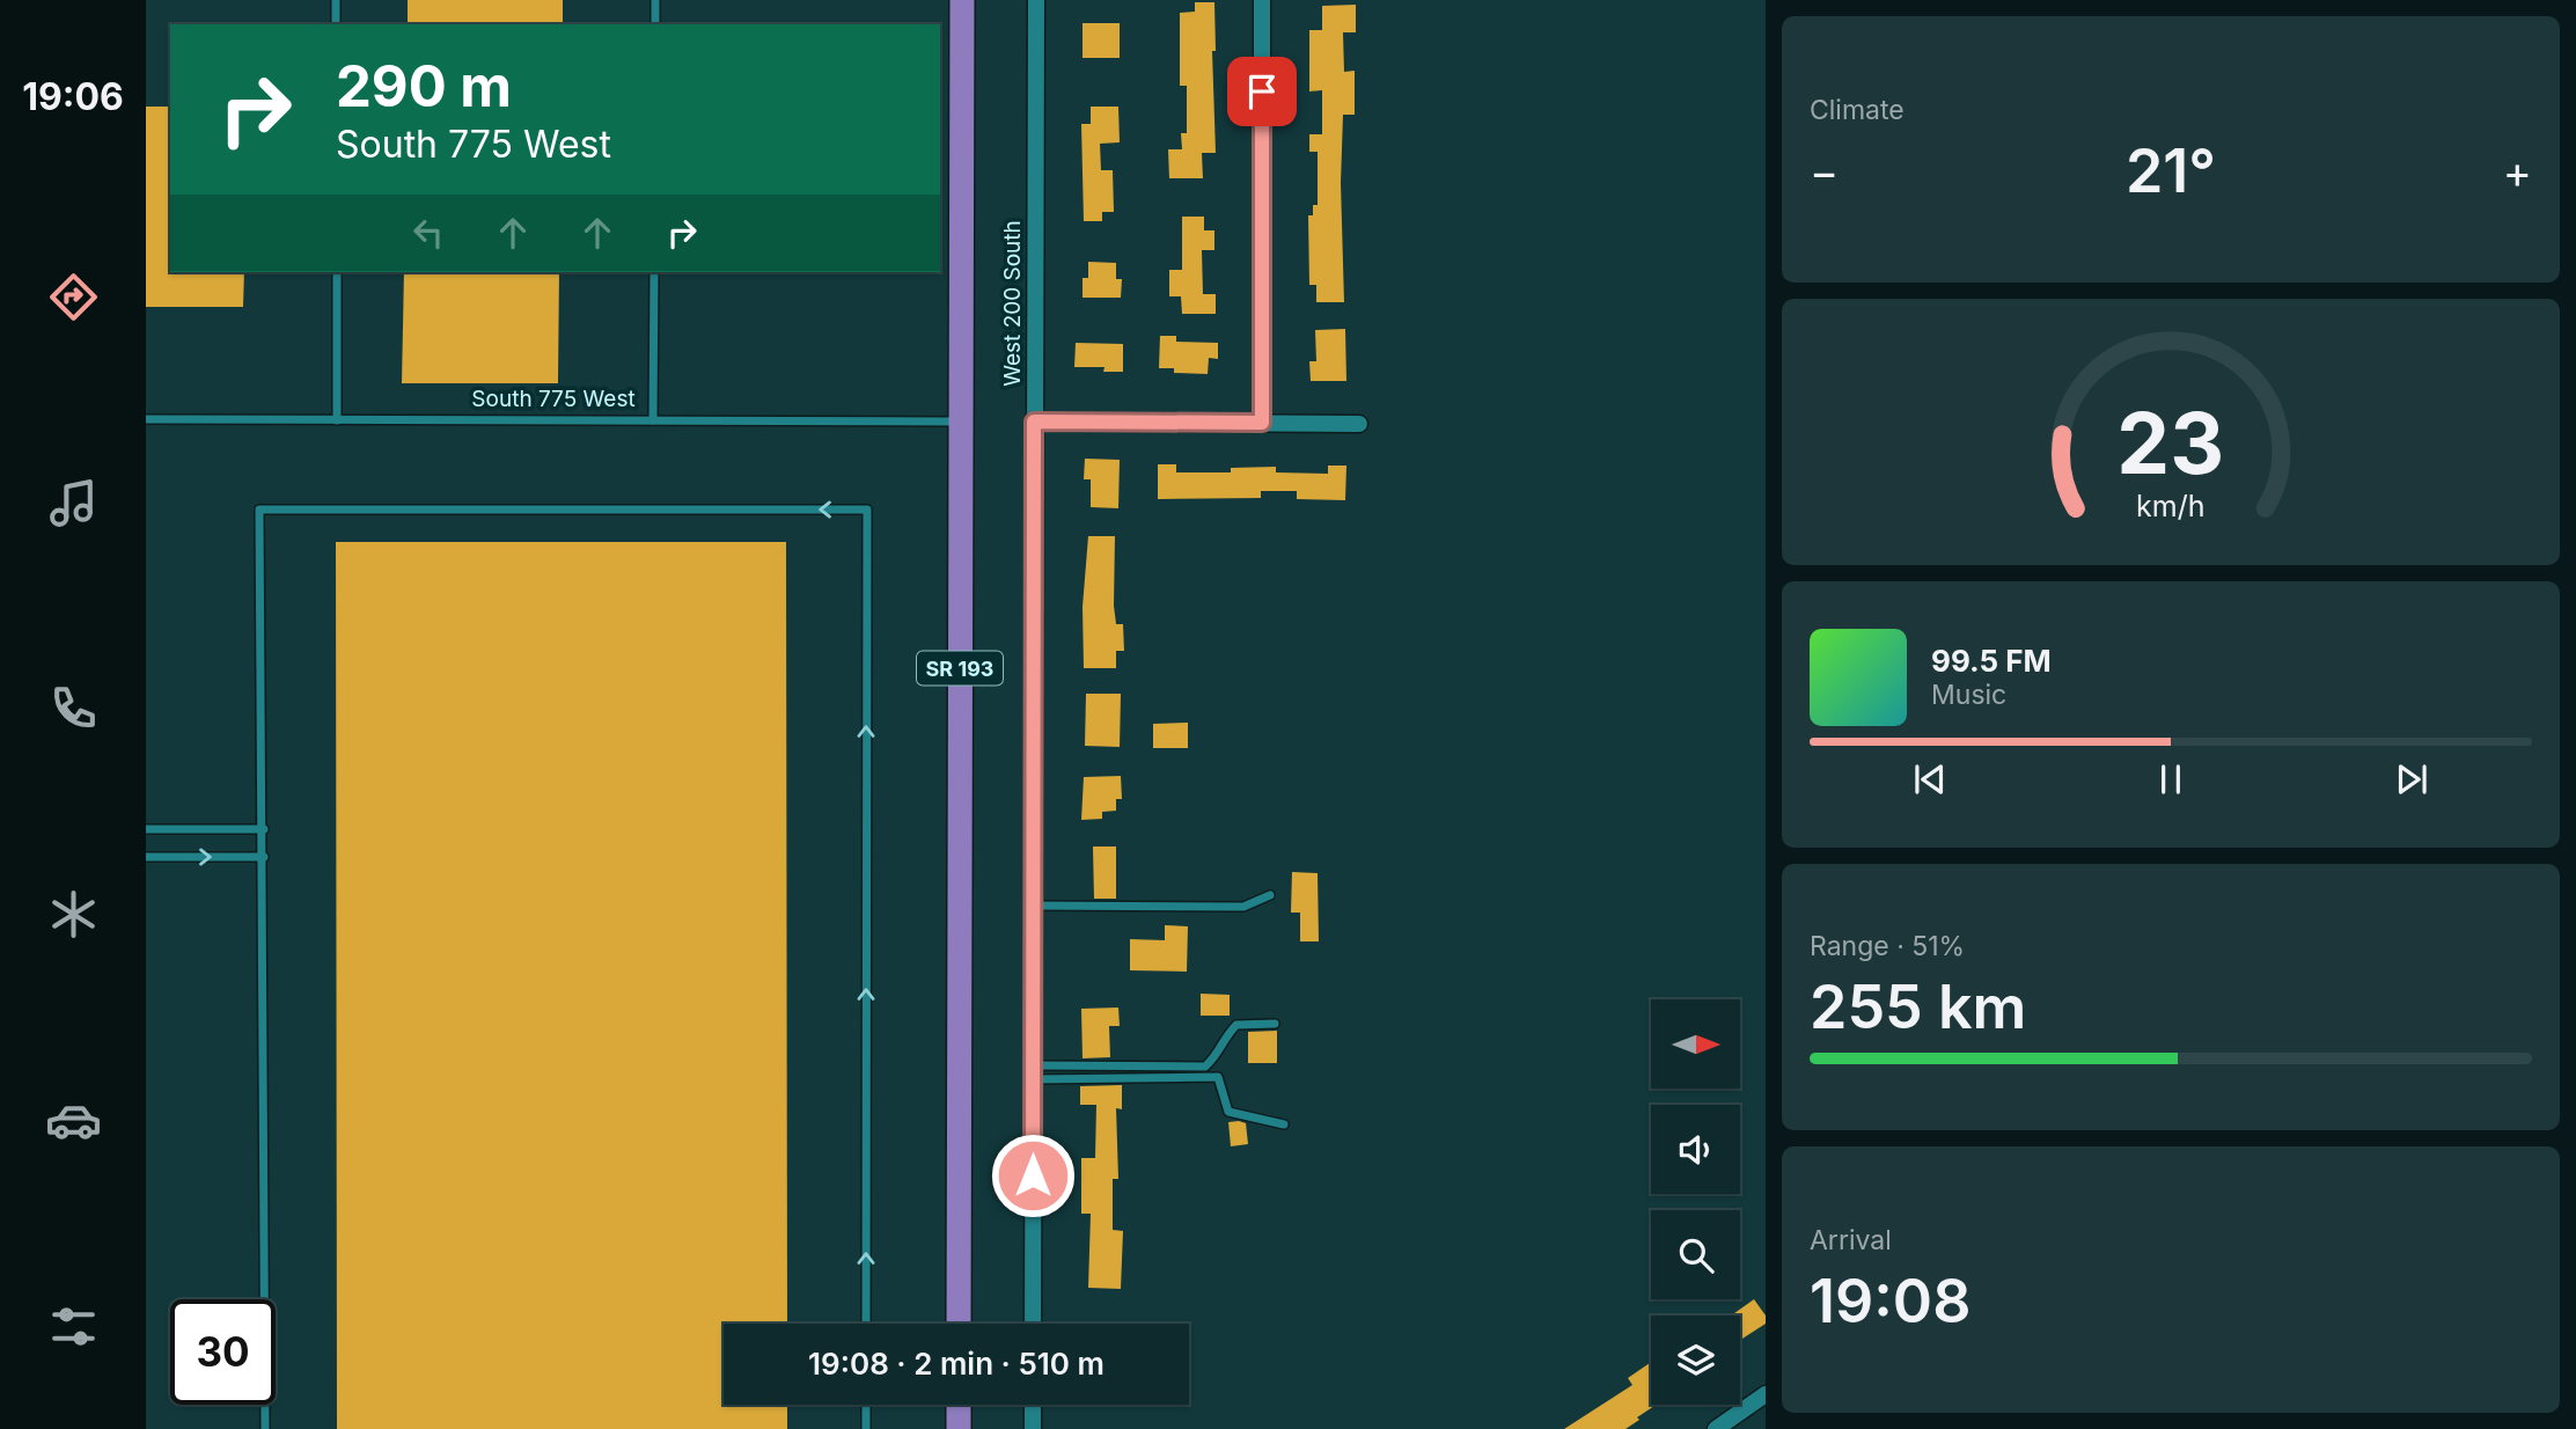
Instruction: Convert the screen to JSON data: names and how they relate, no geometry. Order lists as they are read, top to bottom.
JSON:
{
  "streets": {
    "main road": ["SR 193"],
    "street": ["West 200 South"],
    "lane": ["South 775 West"]
  },
  "crossings": [
    ["South 775 West", "SR 193"]
  ],
  "north": "right",
  "page": {
    "tabs": "19:06",
    "tile": [
      "Climate",
      ["Range · 51%", "255 km"],
      ["Arrival", "19:08"]
    ],
    "turn": ["290 m", "South 775 West"],
    "heat": ["−", "21°", "+"],
    "song": ["99.5 FM", "Music"],
    "limit": "30",
    "trip": "19:08 · 2 min · 510 m",
    "gauge": ["23", "km/h"]
  }
}
